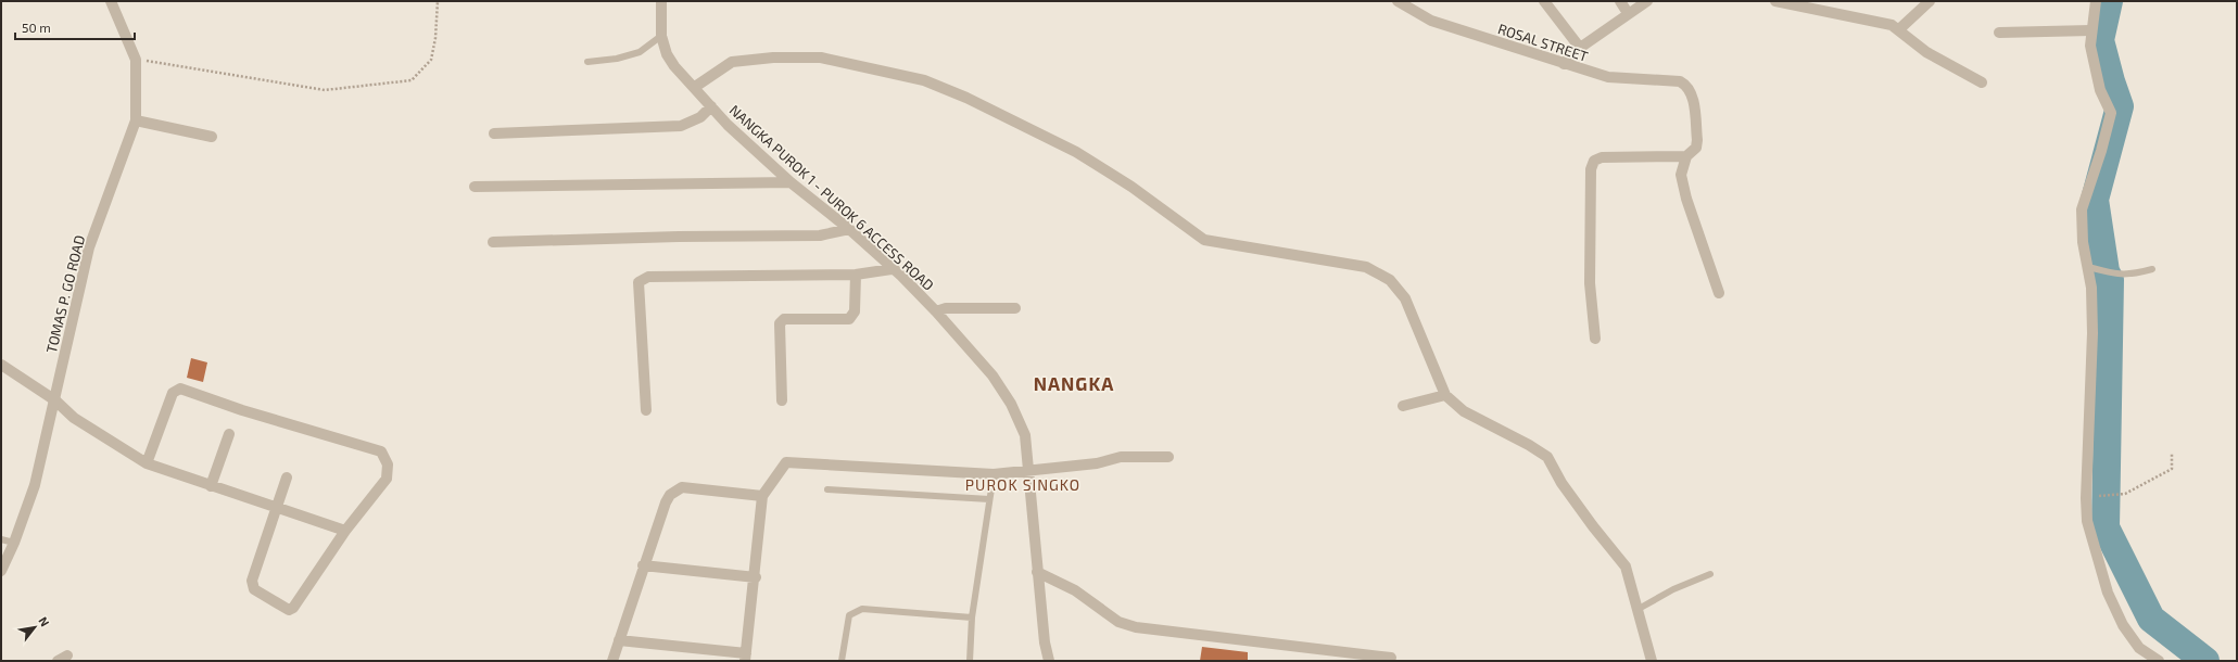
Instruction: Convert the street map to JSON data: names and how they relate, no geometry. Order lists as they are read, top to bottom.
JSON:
{
  "streets": {
    "street": ["ROSAL STREET", "NANGKA PUROK 1 - PUROK 6 ACCESS ROAD", "TOMAS P. GO ROAD"]
  },
  "districts": ["NANGKA", "PUROK SINGKO"],
  "scale_bar": "50 m",
  "north": "top right"
}
